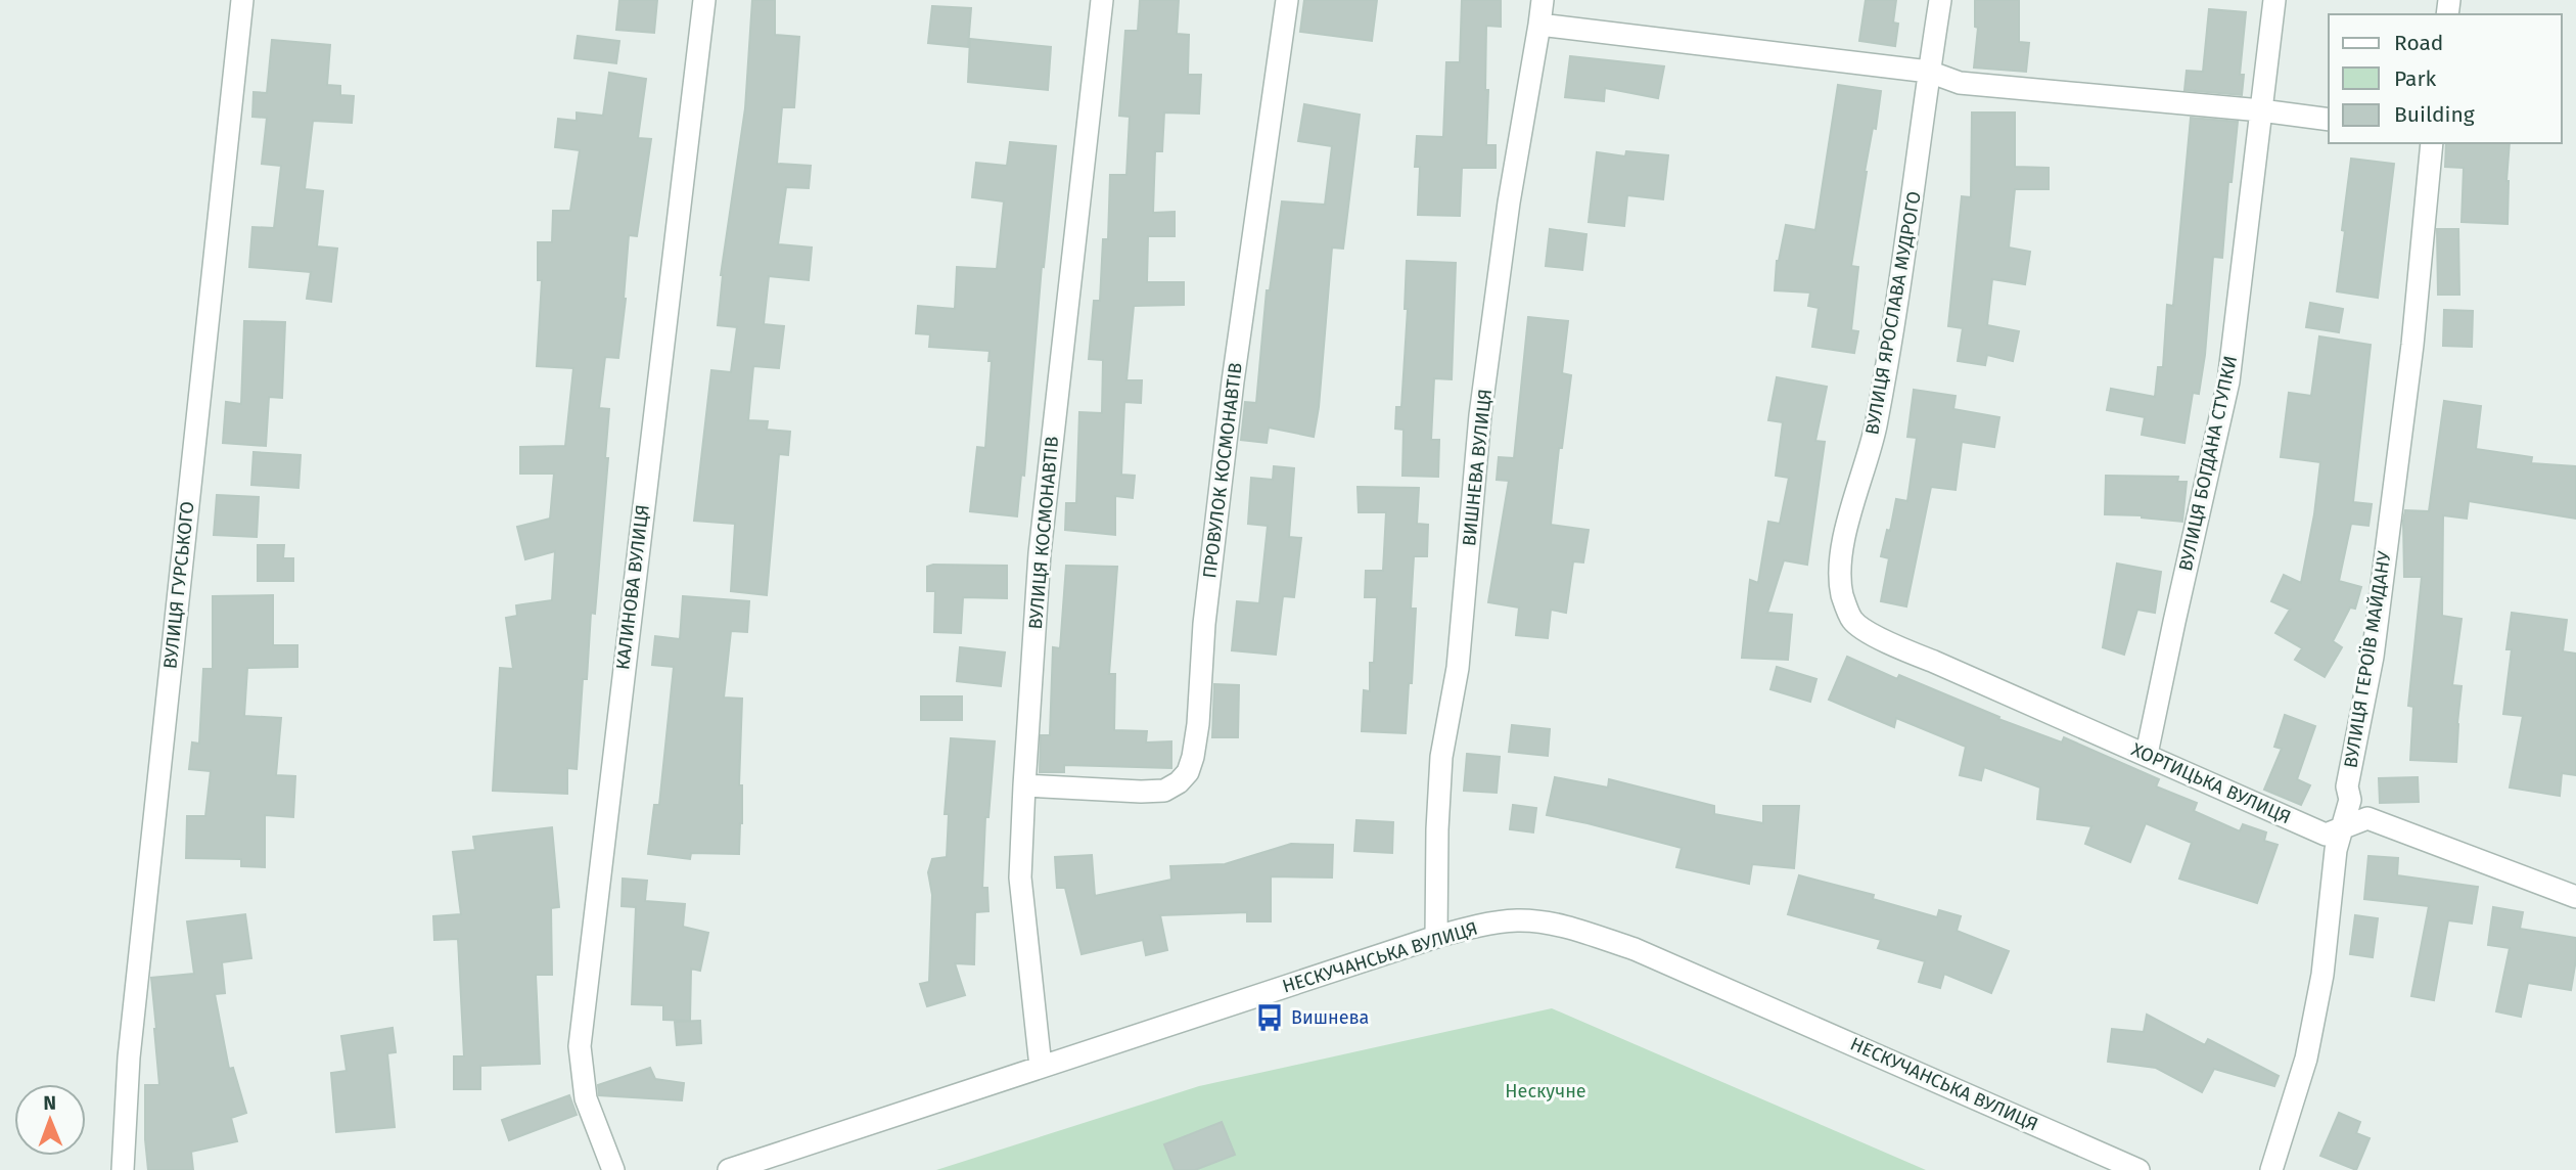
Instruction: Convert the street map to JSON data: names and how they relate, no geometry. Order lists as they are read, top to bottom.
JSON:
{
  "streets": {
    "street": [
      "ВУЛИЦЯ ЯРОСЛАВА МУДРОГО",
      "ВУЛИЦЯ БОГДАНА СТУПКИ",
      "ВИШНЕВА ВУЛИЦЯ",
      "ПРОВУЛОК КОСМОНАВТІВ",
      "ВУЛИЦЯ КОСМОНАВТІВ",
      "ВУЛИЦЯ ГУРСЬКОГО",
      "КАЛИНОВА ВУЛИЦЯ",
      "ВУЛИЦЯ ГЕРОЇВ МАЙДАНУ",
      "ХОРТИЦЬКА ВУЛИЦЯ",
      "НЕСКУЧАНСЬКА ВУЛИЦЯ"
    ]
  },
  "crossings": [
    ["ВУЛИЦЯ ЯРОСЛАВА МУДРОГО", "ХОРТИЦЬКА ВУЛИЦЯ"],
    ["ВУЛИЦЯ БОГДАНА СТУПКИ", "ХОРТИЦЬКА ВУЛИЦЯ"],
    ["ВИШНЕВА ВУЛИЦЯ", "НЕСКУЧАНСЬКА ВУЛИЦЯ"],
    ["ПРОВУЛОК КОСМОНАВТІВ", "ВУЛИЦЯ КОСМОНАВТІВ"],
    ["ВУЛИЦЯ КОСМОНАВТІВ", "НЕСКУЧАНСЬКА ВУЛИЦЯ"],
    ["ВУЛИЦЯ ГЕРОЇВ МАЙДАНУ", "ХОРТИЦЬКА ВУЛИЦЯ"]
  ],
  "parks": ["Нескучне"],
  "places": {
    "bus stop": ["Вишнева"]
  },
  "legend": ["Road", "Park", "Building"],
  "north": "top"
}
